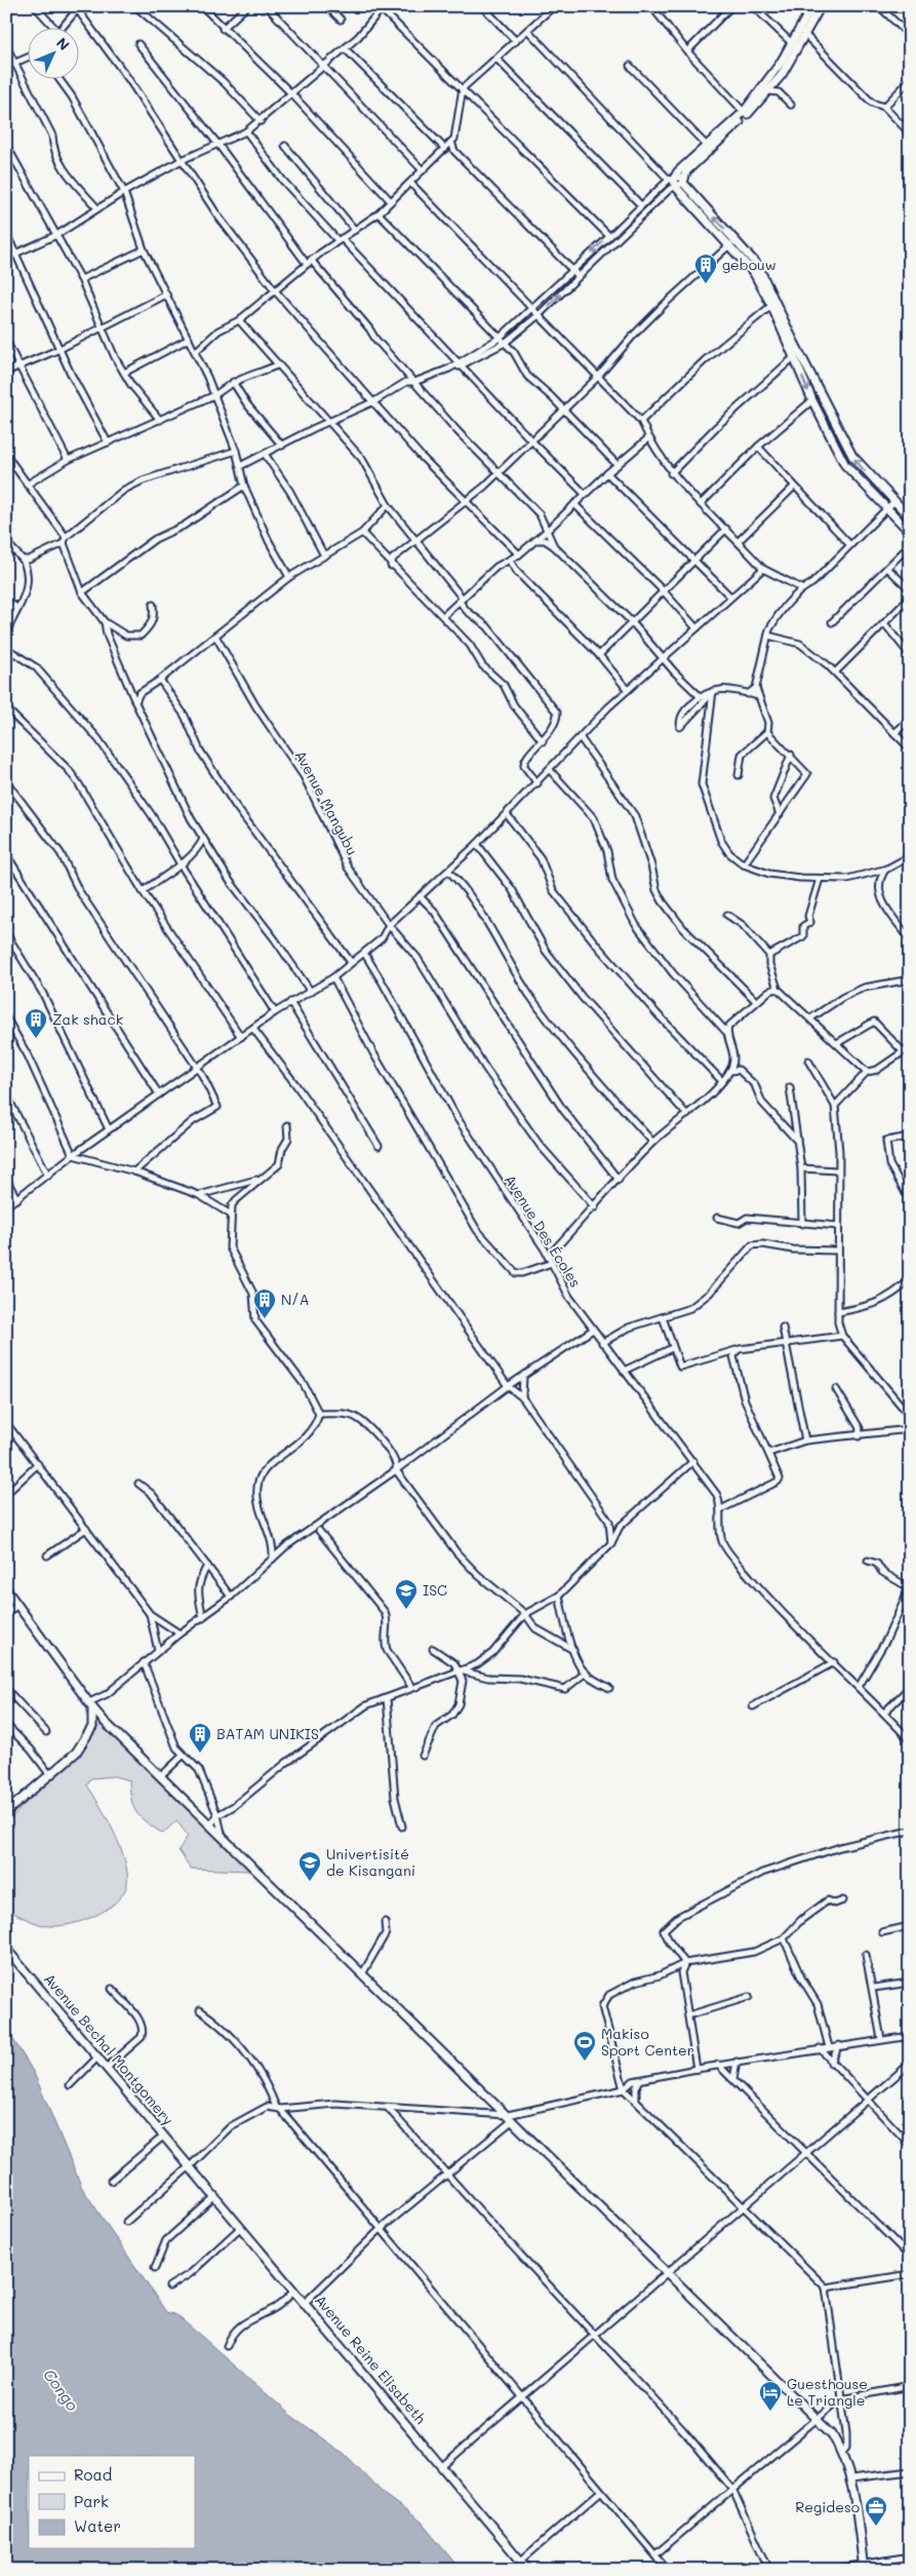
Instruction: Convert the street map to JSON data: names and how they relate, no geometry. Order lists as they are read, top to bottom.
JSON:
{
  "streets": {
    "street": [
      "Avenue Mangubu",
      "Avenue Des Écoles",
      "Avenue Bechal Montgomery",
      "Avenue Reine Elisabeth"
    ]
  },
  "crossings": [
    ["Avenue Bechal Montgomery", "Avenue Reine Elisabeth"]
  ],
  "water": ["Congo"],
  "places": {
    "building": [
      "gebouw",
      "Zak shack",
      "N/A",
      "BATAM UNIKIS"
    ],
    "school or university": ["ISC", "Univertisité de Kisangani"],
    "sports": ["Makiso Sport Center"],
    "hotel": ["Guesthouse Le Triangle"],
    "office": ["Regideso"]
  },
  "legend": ["Road", "Park", "Water"],
  "north": "top right"
}
